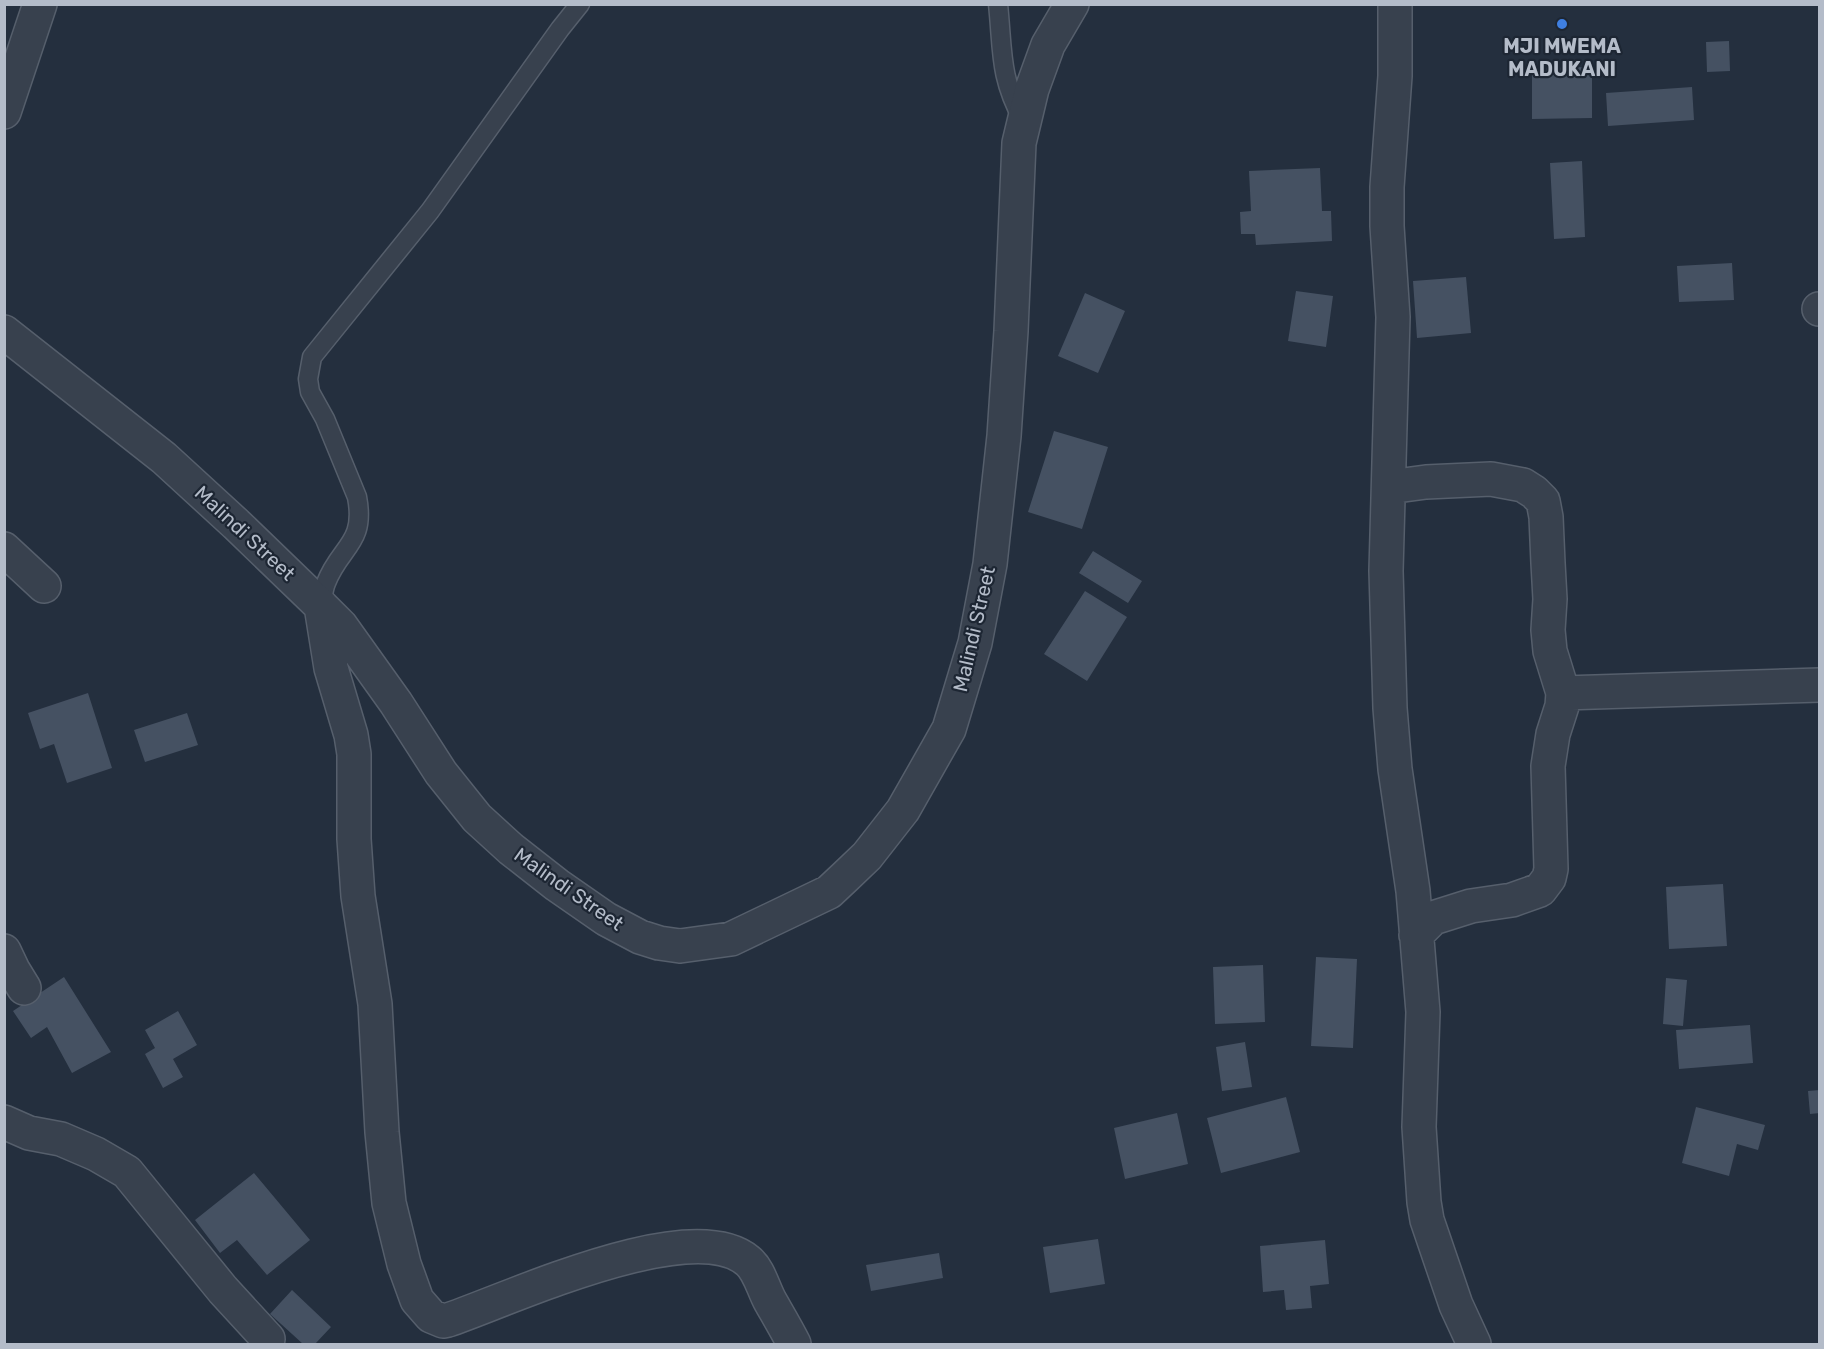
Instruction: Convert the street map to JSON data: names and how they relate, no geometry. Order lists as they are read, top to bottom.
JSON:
{
  "streets": {
    "street": ["Malindi Street"]
  },
  "places": ["MJI MWEMA MADUKANI"]
}
